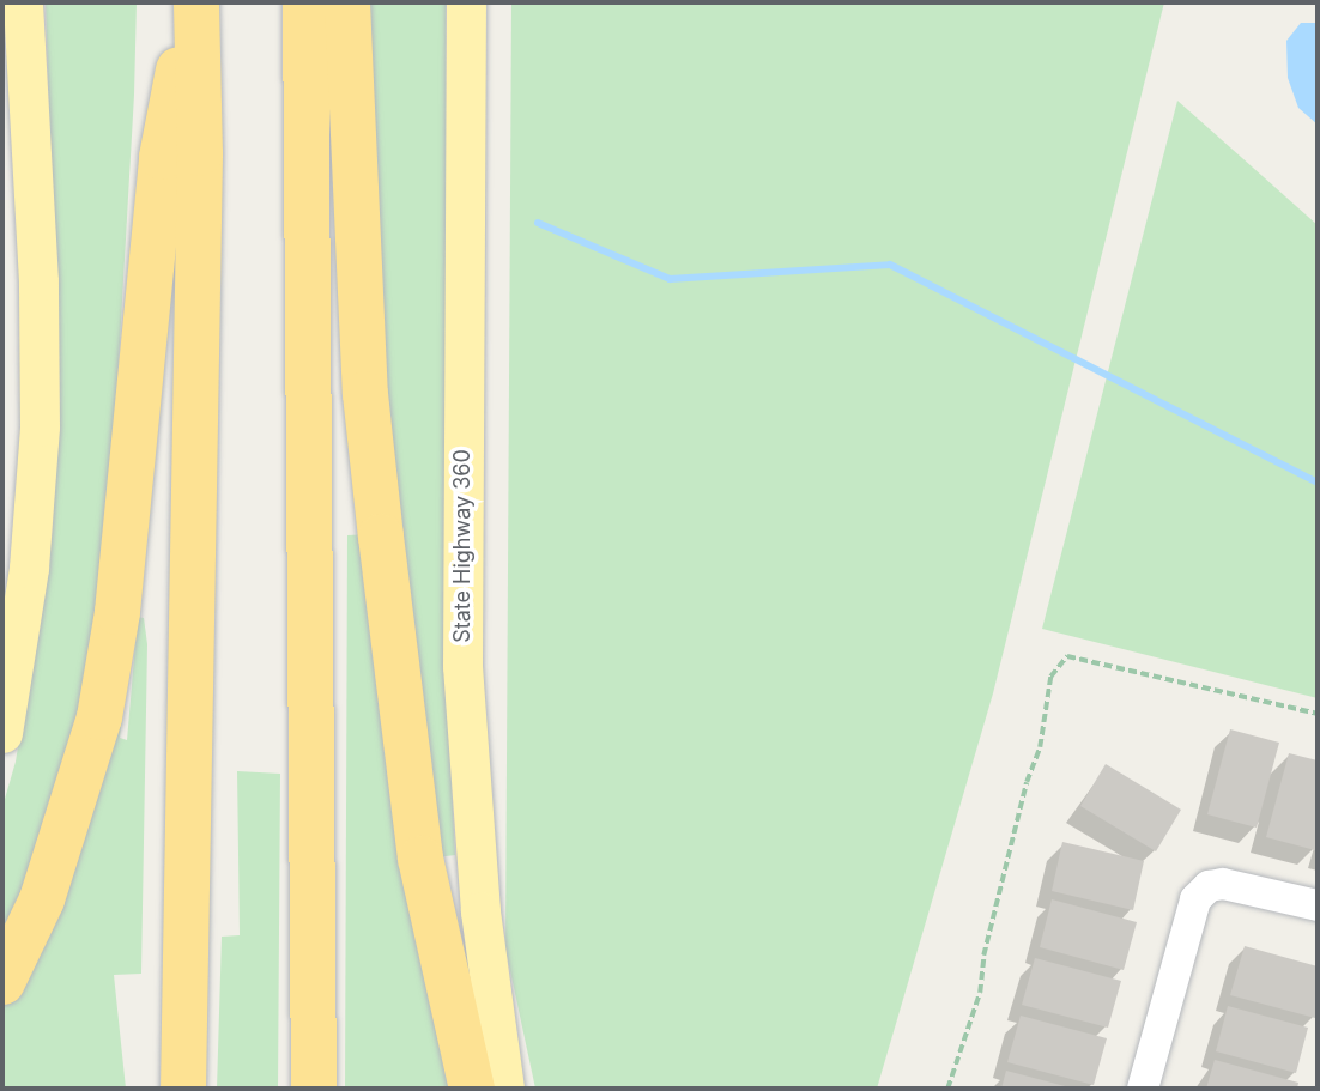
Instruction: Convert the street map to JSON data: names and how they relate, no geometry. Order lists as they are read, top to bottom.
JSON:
{
  "streets": {
    "main road": ["State Highway 360"]
  }
}
